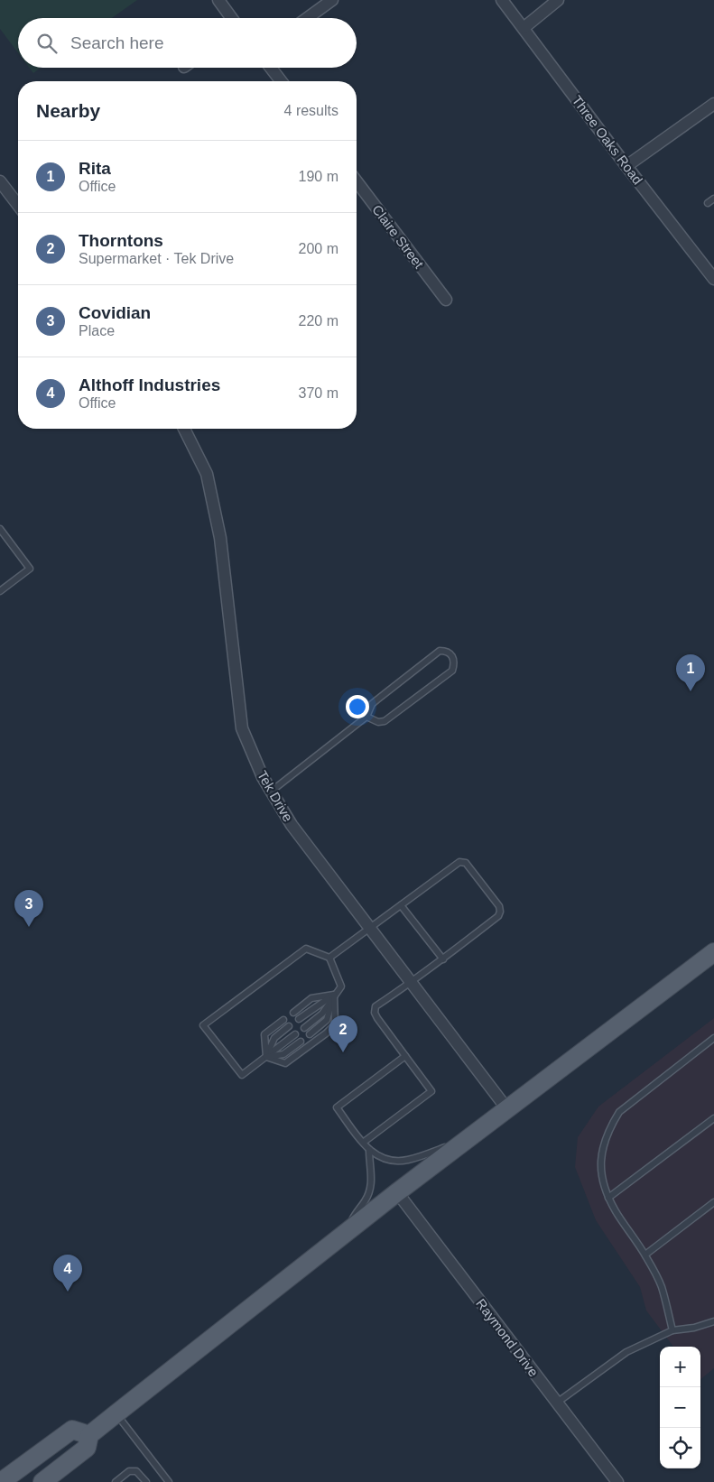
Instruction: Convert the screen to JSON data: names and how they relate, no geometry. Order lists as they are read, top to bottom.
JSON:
{
  "streets": {
    "street": [
      "Three Oaks Road",
      "Claire Street",
      "Tek Drive",
      "Raymond Drive"
    ]
  },
  "page": {
    "search": "Search here",
    "heading": ["Nearby", "4 results"],
    "list": [
      {
        "mark": "1",
        "name": "Rita",
        "note": "Office",
        "value": "190 m"
      },
      {
        "mark": "2",
        "name": "Thorntons",
        "note": "Supermarket · Tek Drive",
        "value": "200 m"
      },
      {
        "mark": "3",
        "name": "Covidian",
        "note": "Place",
        "value": "220 m"
      },
      {
        "mark": "4",
        "name": "Althoff Industries",
        "note": "Office",
        "value": "370 m"
      }
    ],
    "pins": [
      "1",
      "3",
      "2",
      "4"
    ],
    "map_buttons": ["+", "−"]
  }
}
